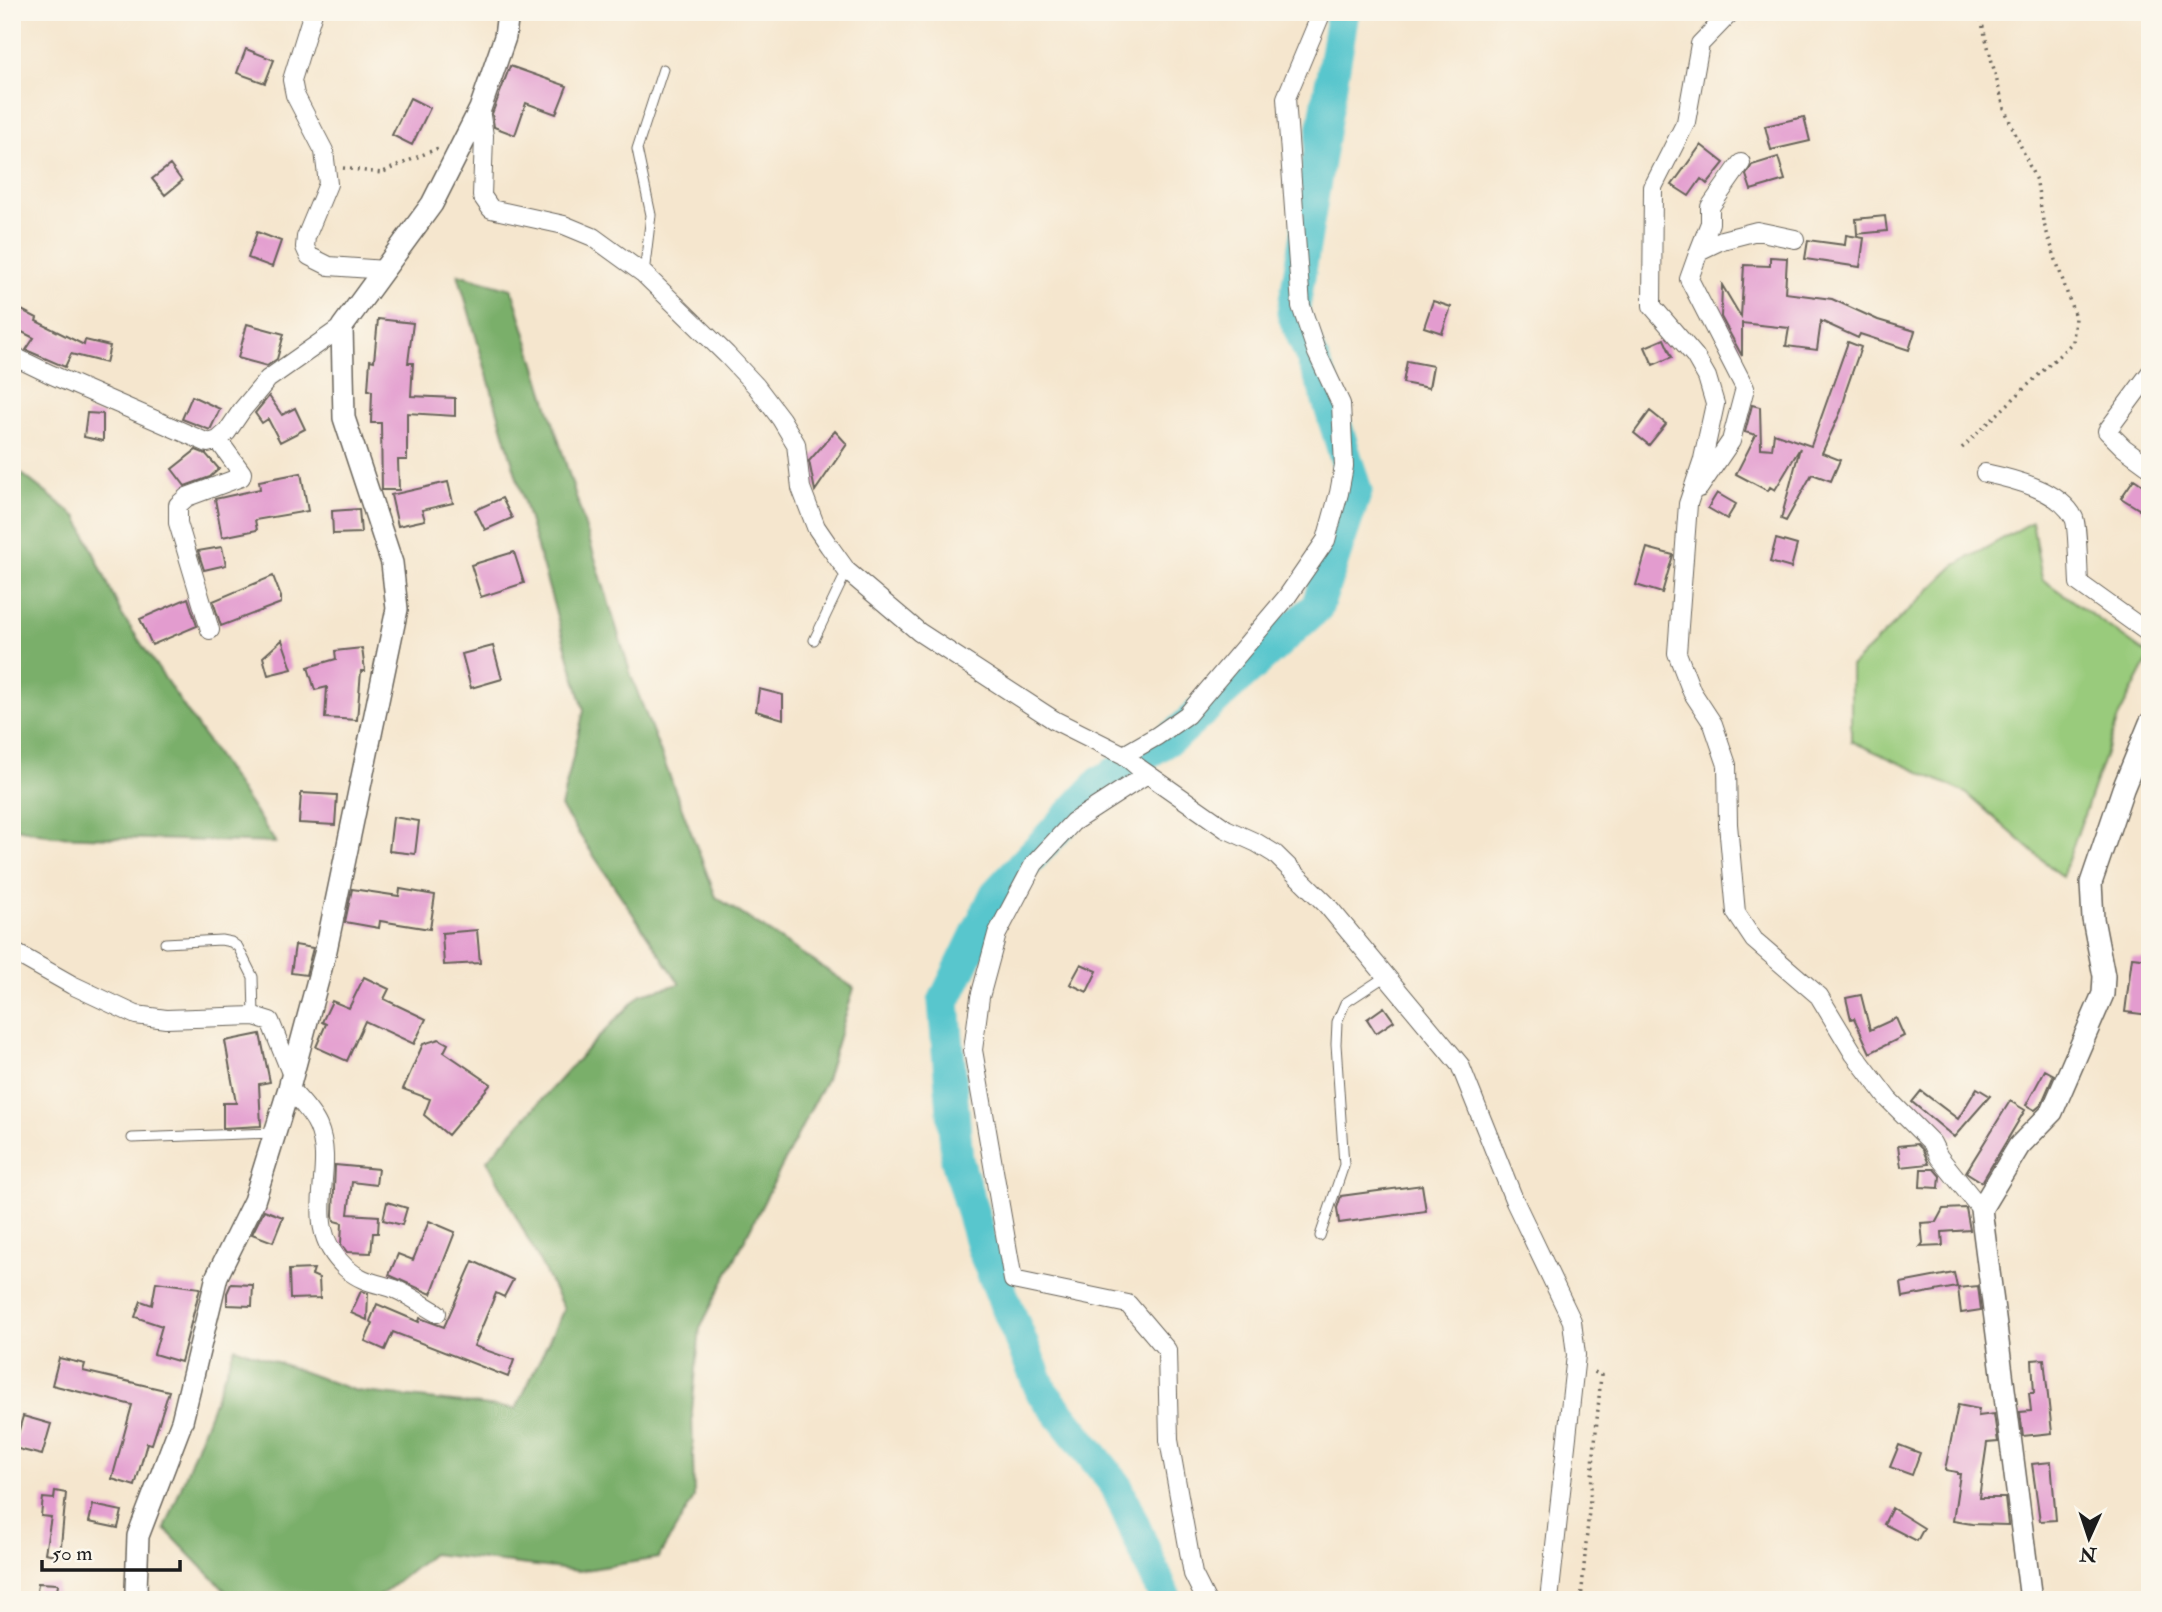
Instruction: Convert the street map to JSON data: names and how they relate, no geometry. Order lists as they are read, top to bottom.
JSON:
{
  "scale_bar": "50 m",
  "north": "bottom"
}
